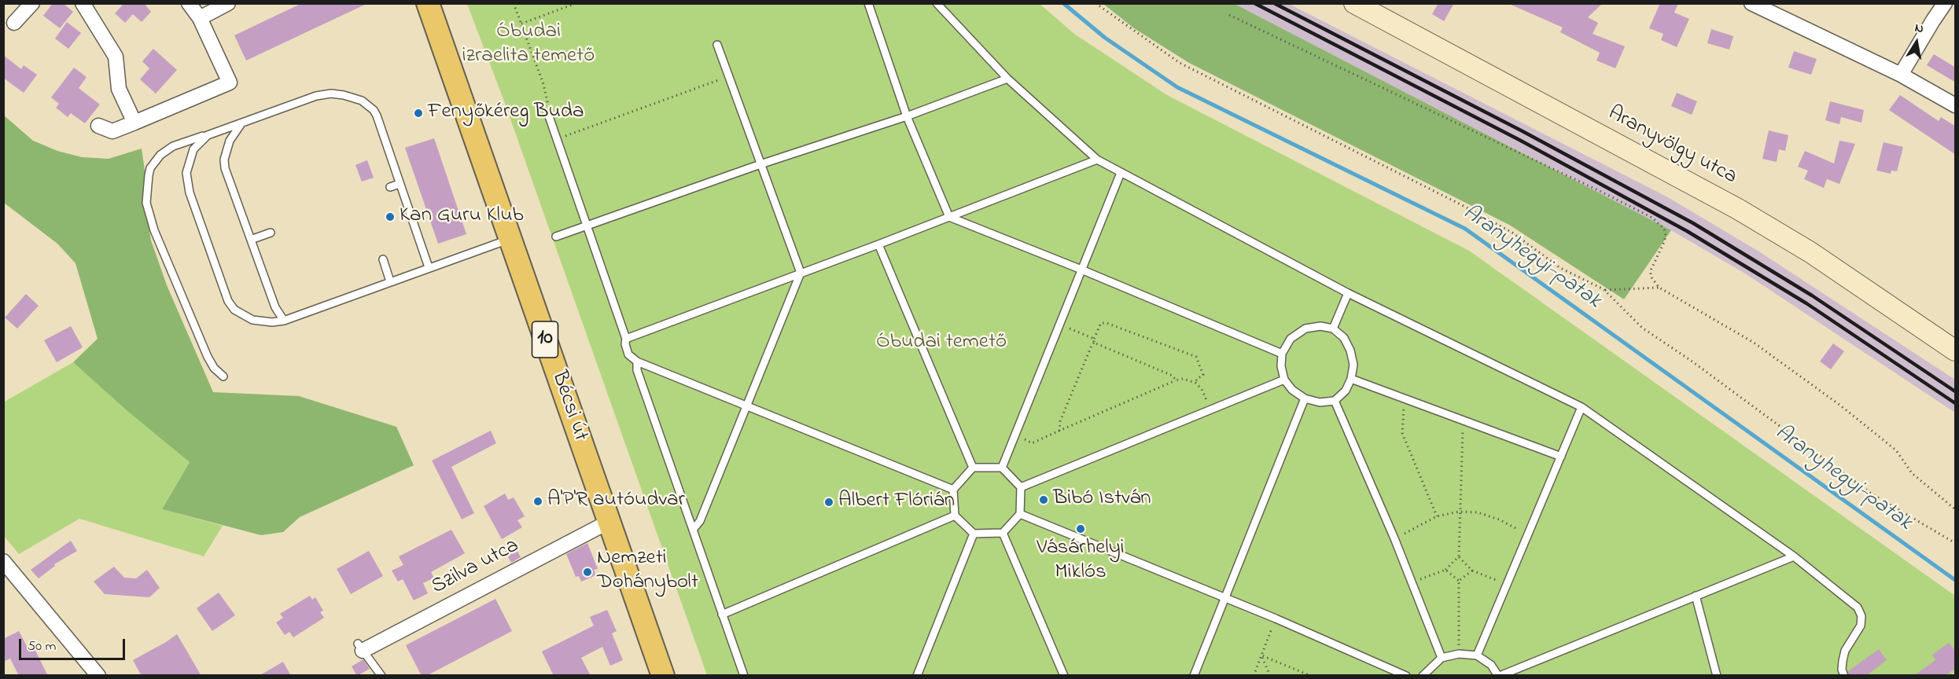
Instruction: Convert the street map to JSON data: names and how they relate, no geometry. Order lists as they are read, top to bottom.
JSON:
{
  "streets": {
    "main road": ["10", "Bécsi út"],
    "street": ["Aranyvölgy utca", "Szilva utca"]
  },
  "crossings": [
    ["Bécsi út", "Szilva utca"]
  ],
  "water": ["Aranyhegyi-patak"],
  "parks": ["Óbudai izraelita temető", "Óbudai temető"],
  "places": [
    "Fenyőkéreg Buda",
    "Kan Guru Klub",
    "Bibó István",
    "A'P'R autóudvar",
    "Albert Flórián",
    "Vásárhelyi Miklós",
    "Nemzeti Dohánybolt"
  ],
  "scale_bar": "50 m",
  "north": "top"
}
